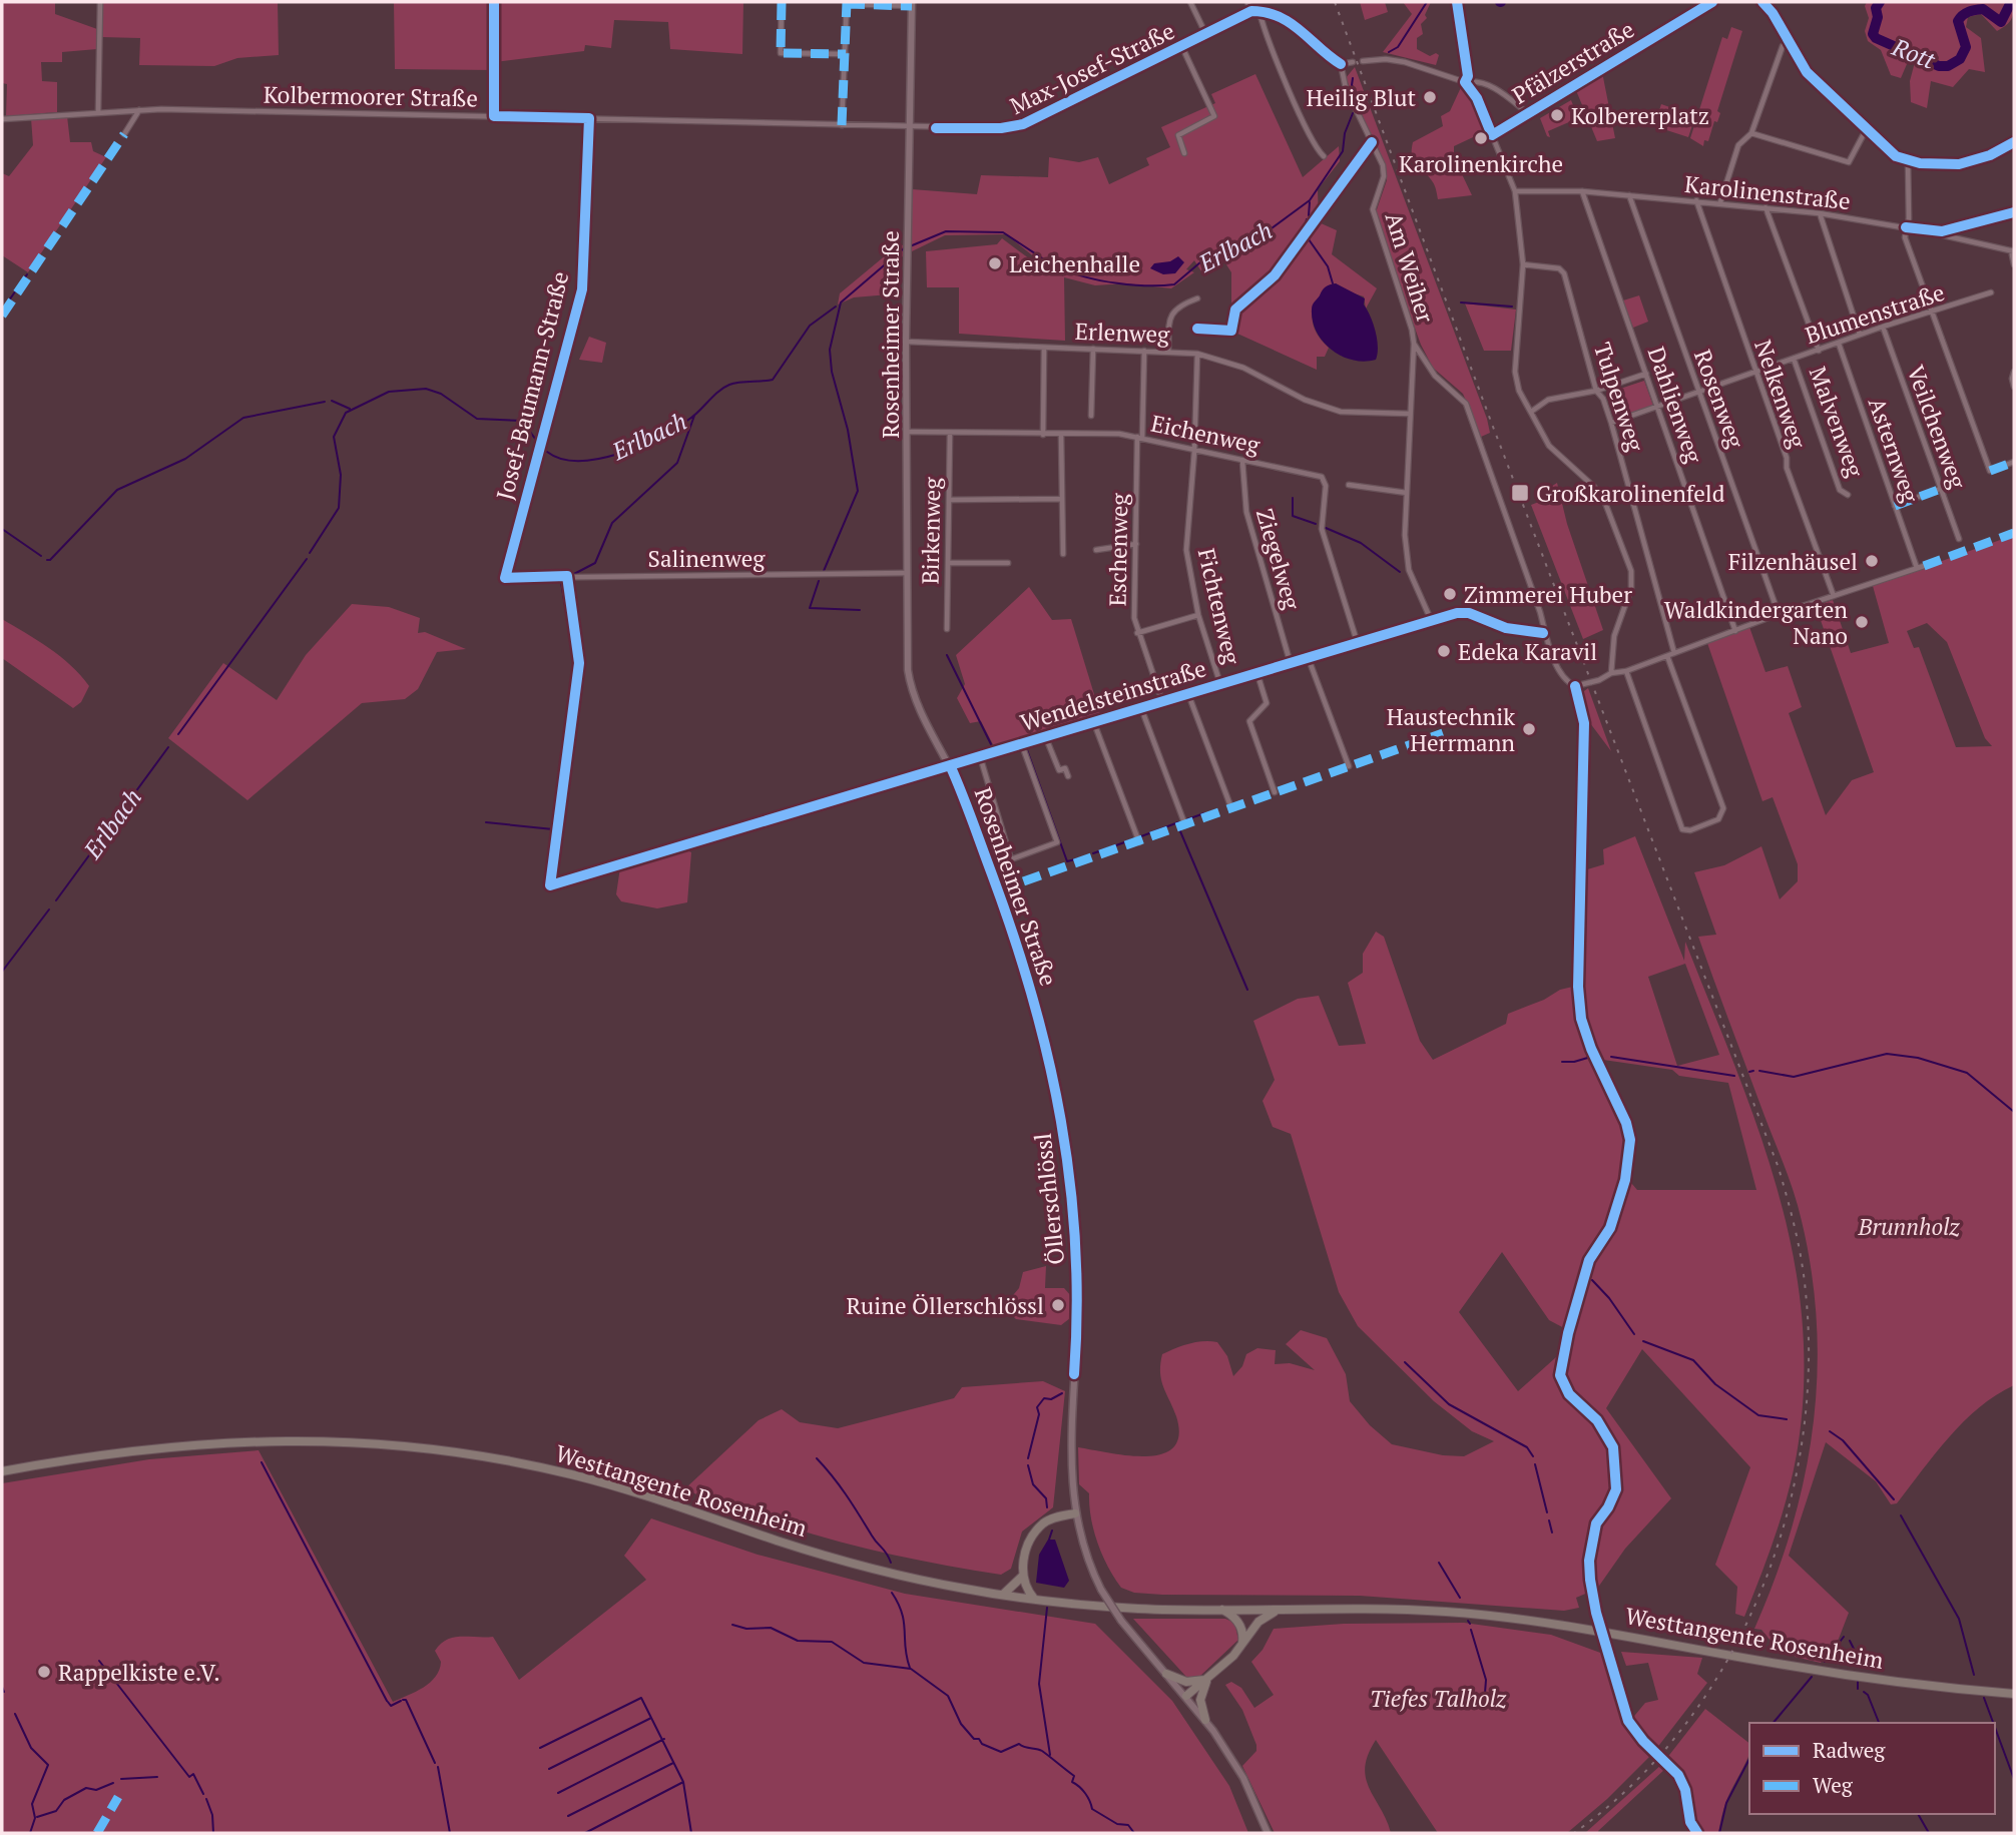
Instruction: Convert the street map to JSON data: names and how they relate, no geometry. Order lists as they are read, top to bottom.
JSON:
{
  "streets": {
    "highway": ["Westtangente Rosenheim"],
    "street": [
      "Pfälzerstraße",
      "Max-Josef-Straße",
      "Kolbermoorer Straße",
      "Karolinenstraße",
      "Am Weiher",
      "Blumenstraße",
      "Erlenweg",
      "Rosenheimer Straße",
      "Josef-Baumann-Straße",
      "Nelkenweg",
      "Tulpenweg",
      "Rosenweg",
      "Dahlienweg",
      "Malvenweg",
      "Veilchenweg",
      "Eichenweg",
      "Asternweg",
      "Birkenweg",
      "Eschenweg",
      "Salinenweg",
      "Ziegelweg",
      "Fichtenweg",
      "Wendelsteinstraße",
      "Öllerschlössl"
    ]
  },
  "crossings": [
    ["Max-Josef-Straße", "Kolbermoorer Straße"],
    ["Max-Josef-Straße", "Am Weiher"],
    ["Max-Josef-Straße", "Rosenheimer Straße"],
    ["Kolbermoorer Straße", "Rosenheimer Straße"],
    ["Kolbermoorer Straße", "Josef-Baumann-Straße"],
    ["Karolinenstraße", "Nelkenweg"],
    ["Karolinenstraße", "Rosenweg"],
    ["Karolinenstraße", "Dahlienweg"],
    ["Am Weiher", "Erlenweg"],
    ["Am Weiher", "Wendelsteinstraße"],
    ["Blumenstraße", "Nelkenweg"],
    ["Blumenstraße", "Tulpenweg"],
    ["Blumenstraße", "Rosenweg"],
    ["Blumenstraße", "Dahlienweg"],
    ["Blumenstraße", "Malvenweg"],
    ["Blumenstraße", "Veilchenweg"],
    ["Blumenstraße", "Asternweg"],
    ["Erlenweg", "Rosenheimer Straße"],
    ["Erlenweg", "Eschenweg"],
    ["Erlenweg", "Fichtenweg"],
    ["Rosenheimer Straße", "Eichenweg"],
    ["Rosenheimer Straße", "Salinenweg"],
    ["Rosenheimer Straße", "Wendelsteinstraße"],
    ["Rosenheimer Straße", "Öllerschlössl"],
    ["Josef-Baumann-Straße", "Salinenweg"],
    ["Eichenweg", "Birkenweg"],
    ["Eichenweg", "Eschenweg"],
    ["Eichenweg", "Ziegelweg"],
    ["Eichenweg", "Fichtenweg"],
    ["Eichenweg", "Wendelsteinstraße"],
    ["Eschenweg", "Wendelsteinstraße"],
    ["Ziegelweg", "Wendelsteinstraße"],
    ["Fichtenweg", "Wendelsteinstraße"]
  ],
  "water": ["Rott", "Erlbach"],
  "parks": ["Brunnholz", "Tiefes Talholz"],
  "places": {
    "other": [
      "Heilig Blut",
      "Kolbererplatz",
      "Karolinenkirche",
      "Leichenhalle",
      "Filzenhäusel",
      "Zimmerei Huber",
      "Waldkindergarten Nano",
      "Edeka Karavil",
      "Haustechnik Herrmann",
      "Ruine Öllerschlössl",
      "Rappelkiste e.V."
    ],
    "transit": ["Großkarolinenfeld"]
  },
  "legend": ["Radweg", "Weg"]
}
